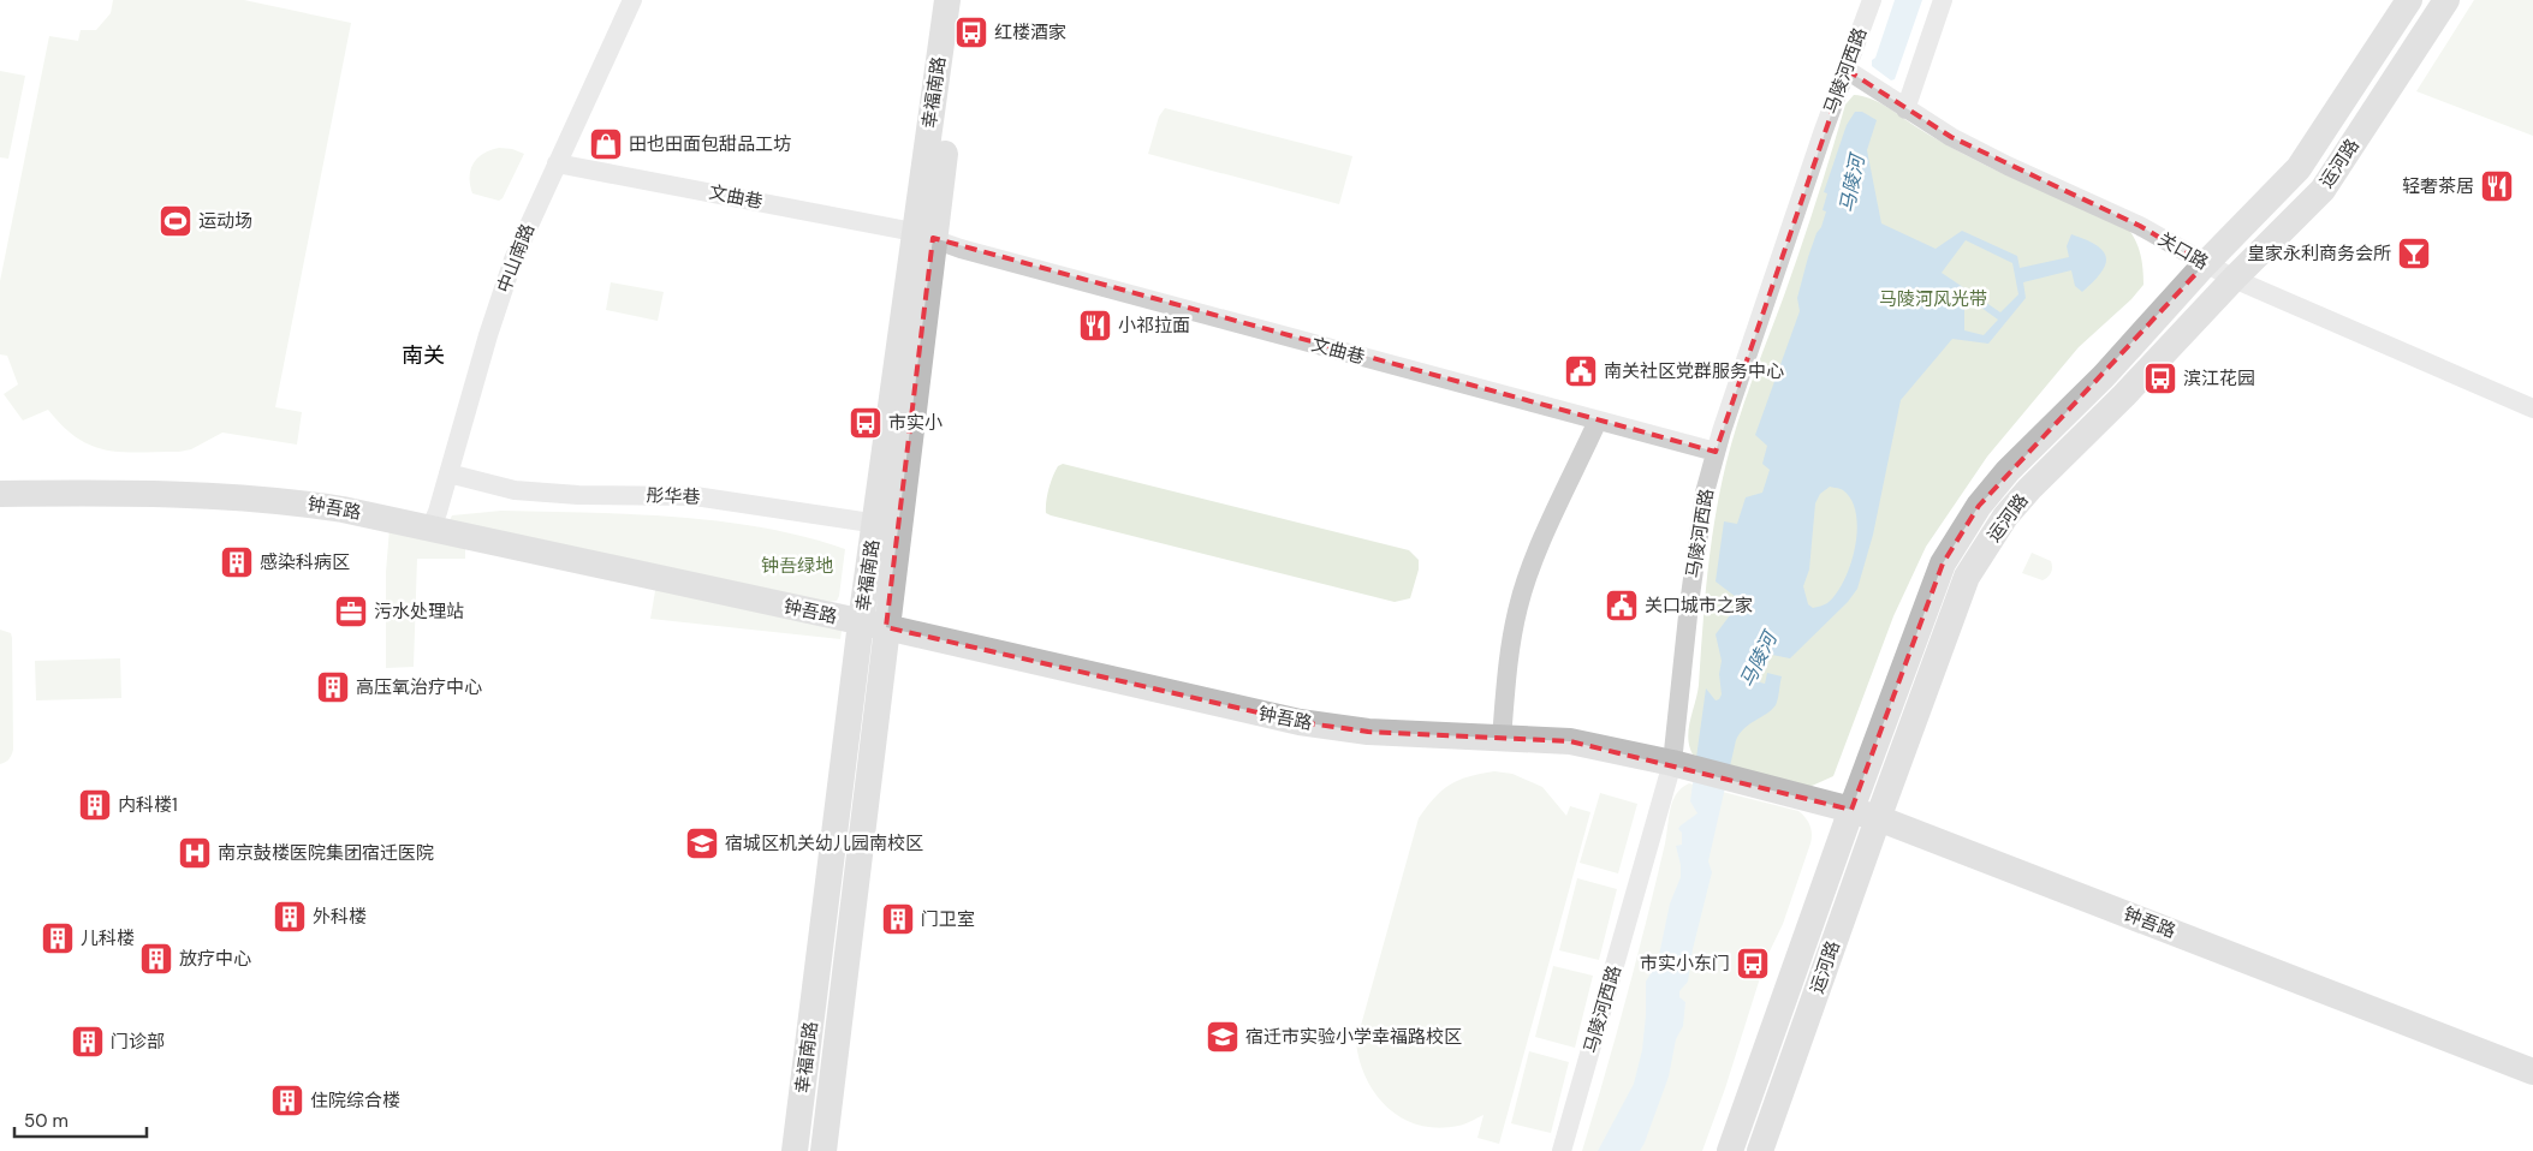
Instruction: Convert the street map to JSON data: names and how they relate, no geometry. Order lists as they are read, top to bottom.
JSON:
{
  "streets": {
    "street": [
      "马陵河西路",
      "幸福南路",
      "运河路",
      "文曲巷",
      "关口路",
      "中山南路",
      "彤华巷",
      "钟吾路"
    ]
  },
  "crossings": [
    ["马陵河西路", "文曲巷"],
    ["马陵河西路", "关口路"],
    ["马陵河西路", "钟吾路"],
    ["幸福南路", "文曲巷"],
    ["幸福南路", "彤华巷"],
    ["幸福南路", "钟吾路"],
    ["运河路", "关口路"],
    ["运河路", "钟吾路"],
    ["文曲巷", "中山南路"],
    ["中山南路", "彤华巷"],
    ["中山南路", "钟吾路"]
  ],
  "districts": ["南关"],
  "water": ["马陵河"],
  "parks": ["马陵河风光带", "钟吾绿地"],
  "places": {
    "bus stop": [
      "红楼酒家",
      "滨江花园",
      "市实小",
      "市实小东门"
    ],
    "shop": ["田也田面包甜品工坊"],
    "restaurant": ["轻奢茶居", "小祁拉面"],
    "sports": ["运动场"],
    "bar": ["皇家永利商务会所"],
    "public building": ["南关社区党群服务中心", "关口城市之家"],
    "building": [
      "感染科病区",
      "高压氧治疗中心",
      "内科楼1",
      "外科楼",
      "门卫室",
      "儿科楼",
      "放疗中心",
      "门诊部",
      "住院综合楼"
    ],
    "office": ["污水处理站"],
    "school or university": ["宿城区机关幼儿园南校区", "宿迁市实验小学幸福路校区"],
    "hospital": ["南京鼓楼医院集团宿迁医院"]
  },
  "scale_bar": "50 m"
}
